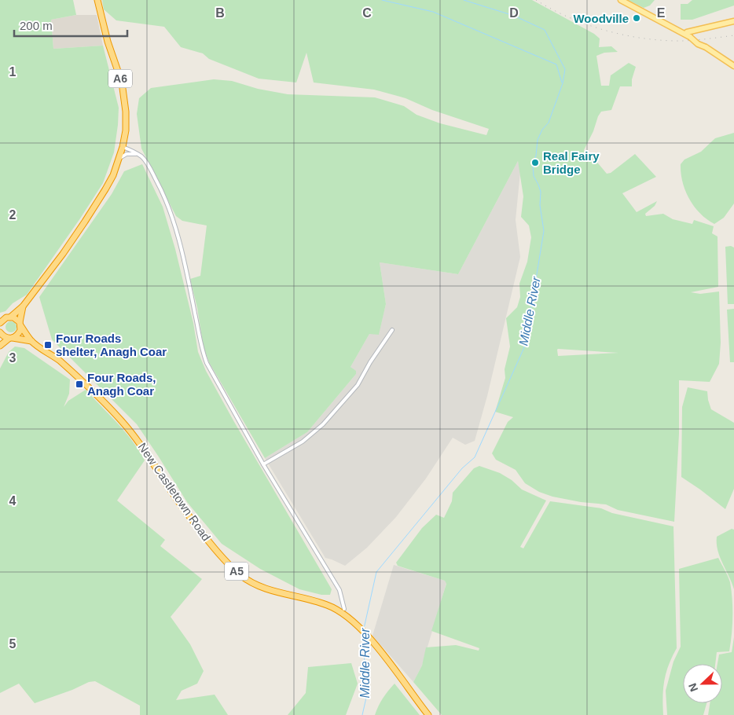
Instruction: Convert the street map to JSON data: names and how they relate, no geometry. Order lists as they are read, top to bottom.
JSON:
{
  "streets": {
    "highway": ["A6", "New Castletown Road", "A5"]
  },
  "crossings": [
    ["A6", "A5"],
    ["New Castletown Road", "A5"]
  ],
  "water": ["Middle River"],
  "places": {
    "other": ["Woodville", "Real Fairy Bridge"],
    "transit": ["Four Roads shelter, Anagh Coar", "Four Roads, Anagh Coar"]
  },
  "scale_bar": "200 m",
  "north": "left",
  "grid": {
    "columns": [
      "B",
      "C",
      "D",
      "E"
    ],
    "rows": [
      "1",
      "2",
      "3",
      "4",
      "5"
    ]
  }
}
